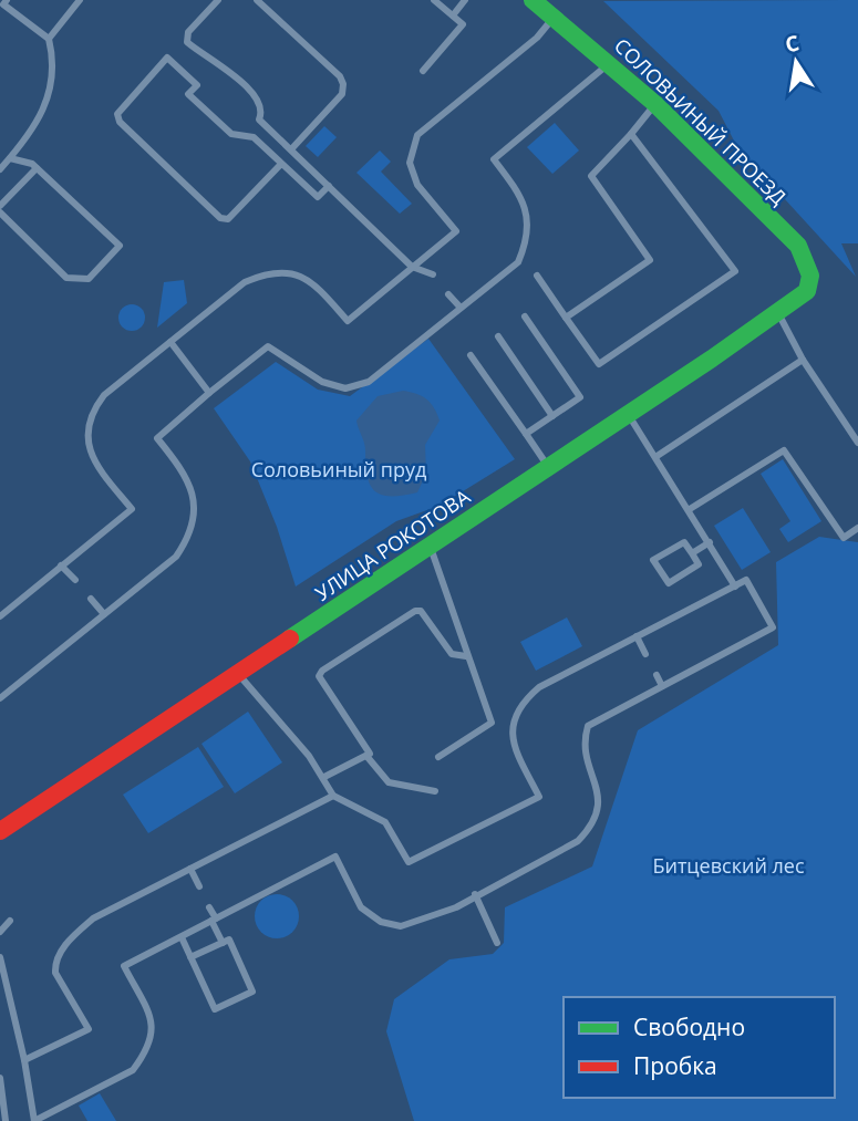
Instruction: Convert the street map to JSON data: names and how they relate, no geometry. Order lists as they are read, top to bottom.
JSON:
{
  "streets": {
    "street": ["СОЛОВЬИНЫЙ ПРОЕЗД", "УЛИЦА РОКОТОВА"]
  },
  "crossings": [
    ["СОЛОВЬИНЫЙ ПРОЕЗД", "УЛИЦА РОКОТОВА"]
  ],
  "parks": ["Соловьиный пруд", "Битцевский лес"],
  "legend": ["Свободно", "Пробка"],
  "north": "top"
}
